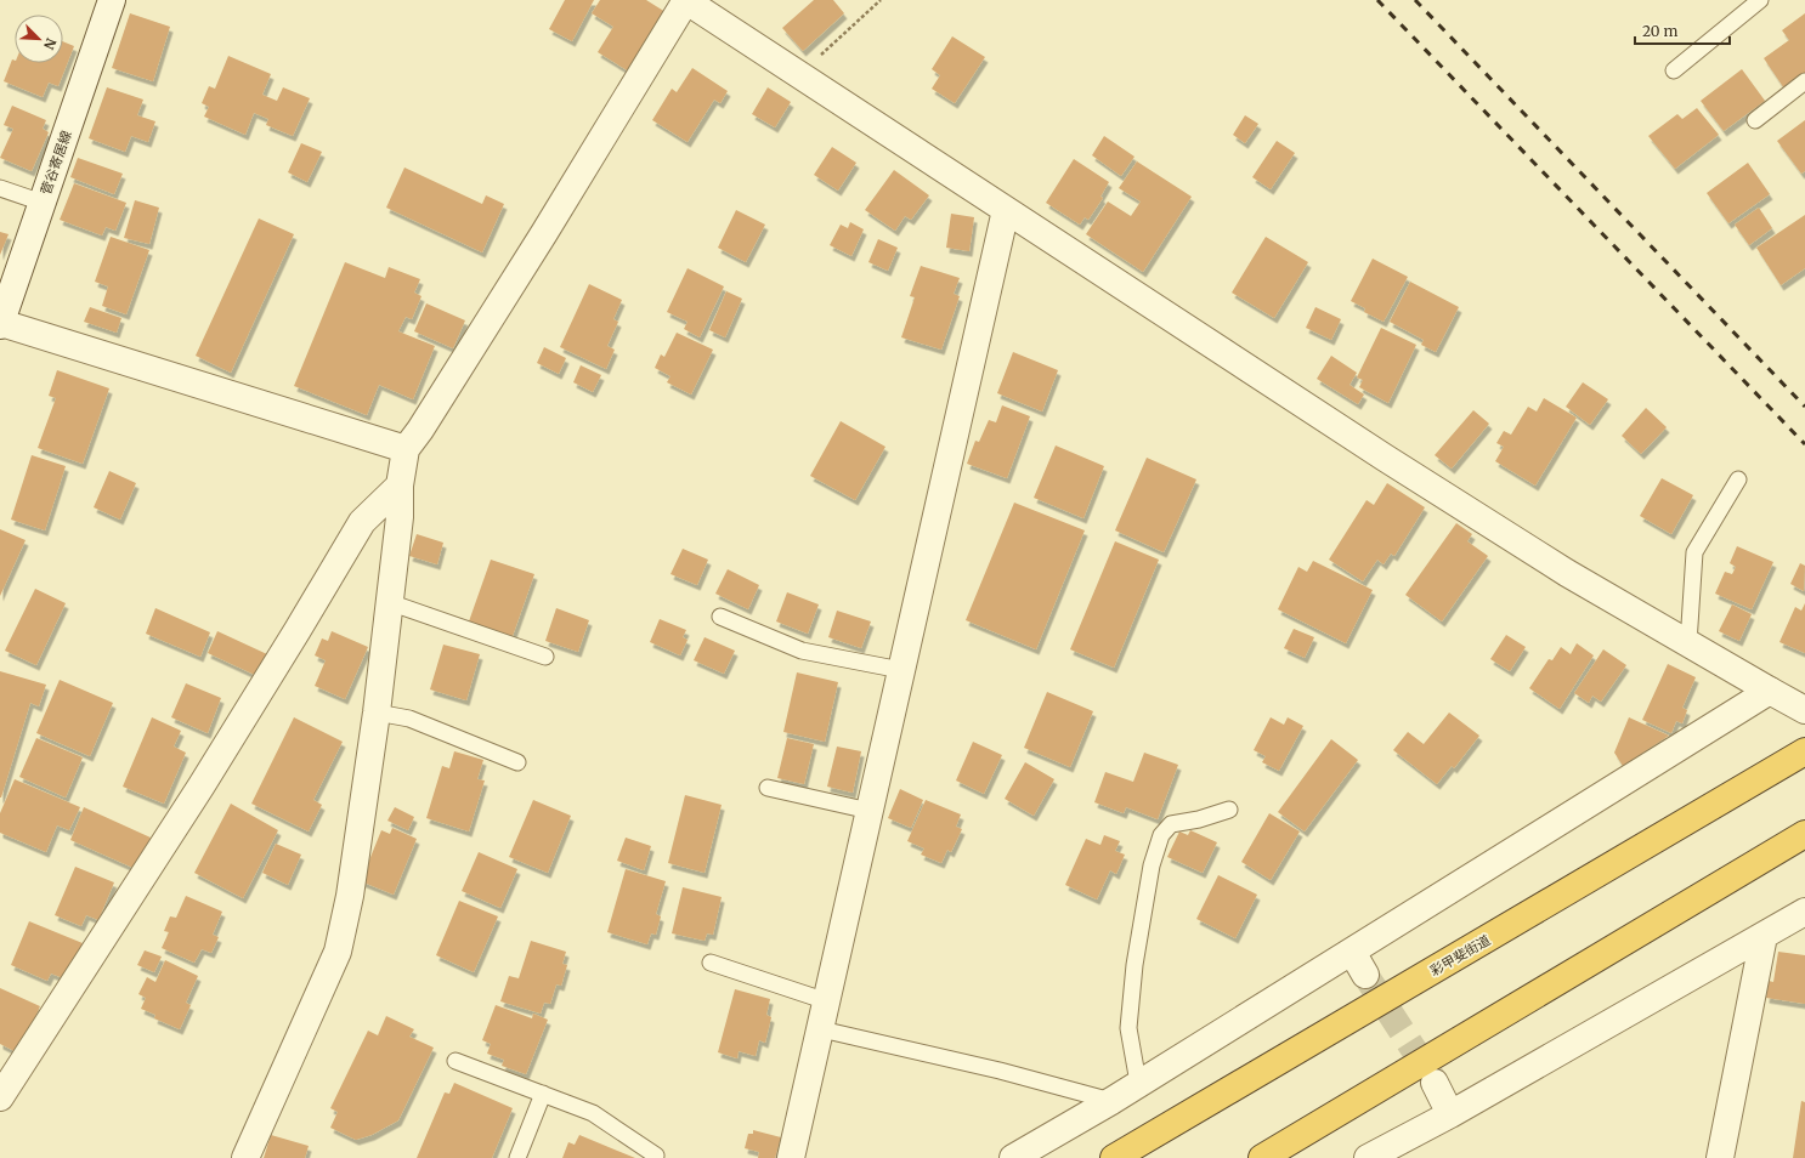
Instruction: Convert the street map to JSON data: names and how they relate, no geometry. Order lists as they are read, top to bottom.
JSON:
{
  "streets": {
    "highway": ["彩甲斐街道"],
    "street": ["菅谷寄居線"]
  },
  "scale_bar": "20 m",
  "north": "bottom right"
}
